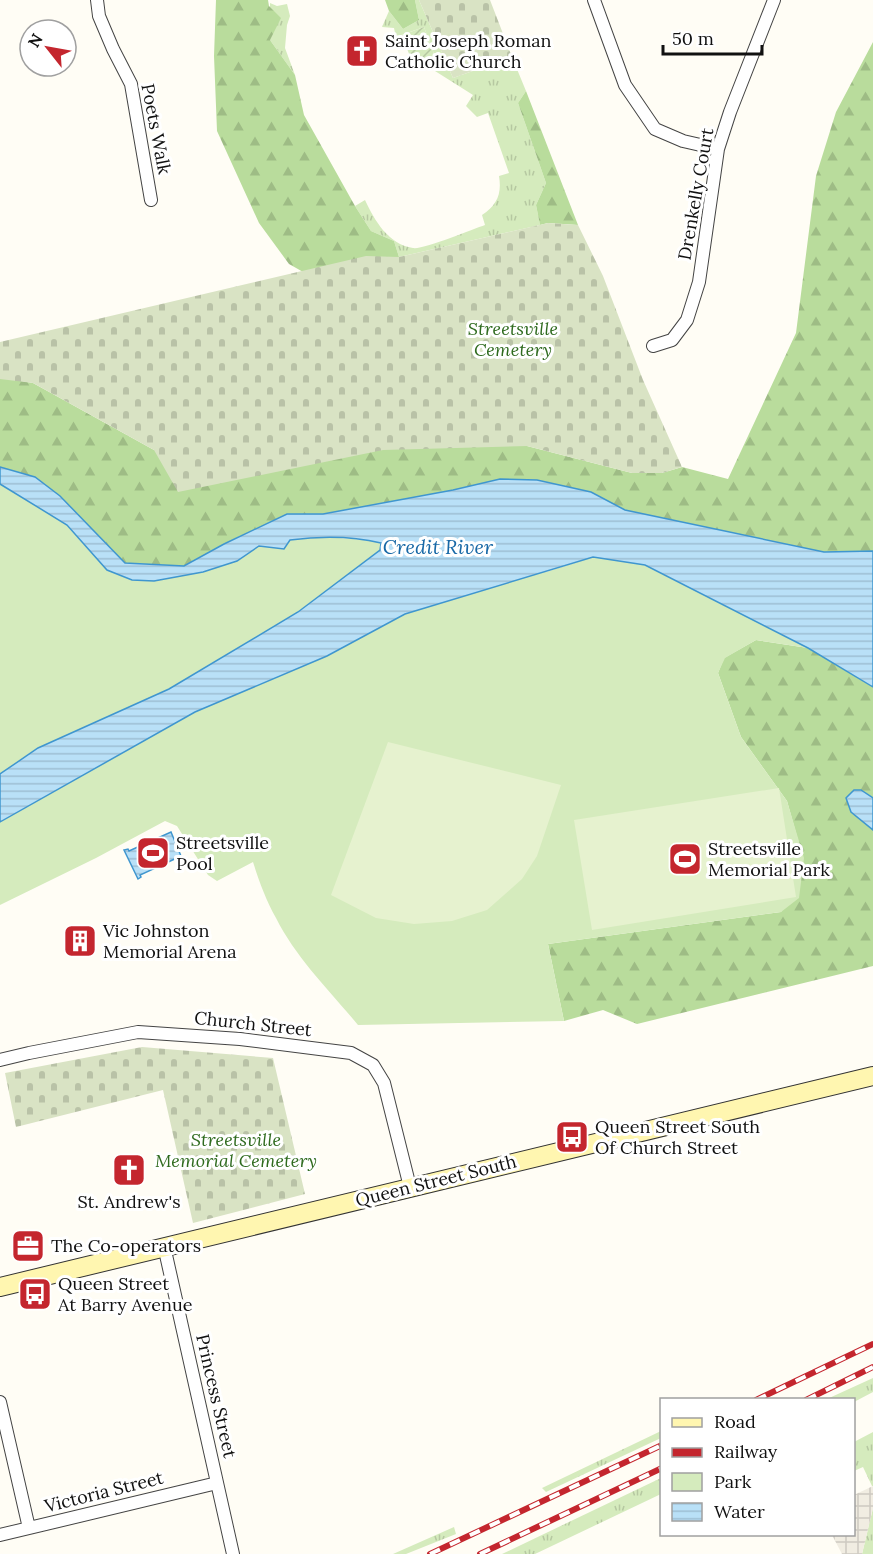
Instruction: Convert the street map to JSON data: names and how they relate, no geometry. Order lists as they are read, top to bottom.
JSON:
{
  "streets": {
    "main road": ["Queen Street South"],
    "street": [
      "Poets Walk",
      "Drenkelly Court",
      "Church Street",
      "Princess Street",
      "Victoria Street"
    ]
  },
  "crossings": [
    ["Church Street", "Queen Street South"],
    ["Queen Street South", "Princess Street"],
    ["Princess Street", "Victoria Street"]
  ],
  "water": ["Credit River"],
  "parks": ["Streetsville Cemetery", "Streetsville Memorial Cemetery"],
  "places": {
    "church": ["Saint Joseph Roman Catholic Church", "St. Andrew's"],
    "sports": ["Streetsville Pool", "Streetsville Memorial Park"],
    "building": ["Vic Johnston Memorial Arena"],
    "bus stop": ["Queen Street South Of Church Street", "Queen Street At Barry Avenue"],
    "office": ["The Co-operators"]
  },
  "legend": [
    "Road",
    "Railway",
    "Park",
    "Water"
  ],
  "scale_bar": "50 m",
  "north": "top left"
}
